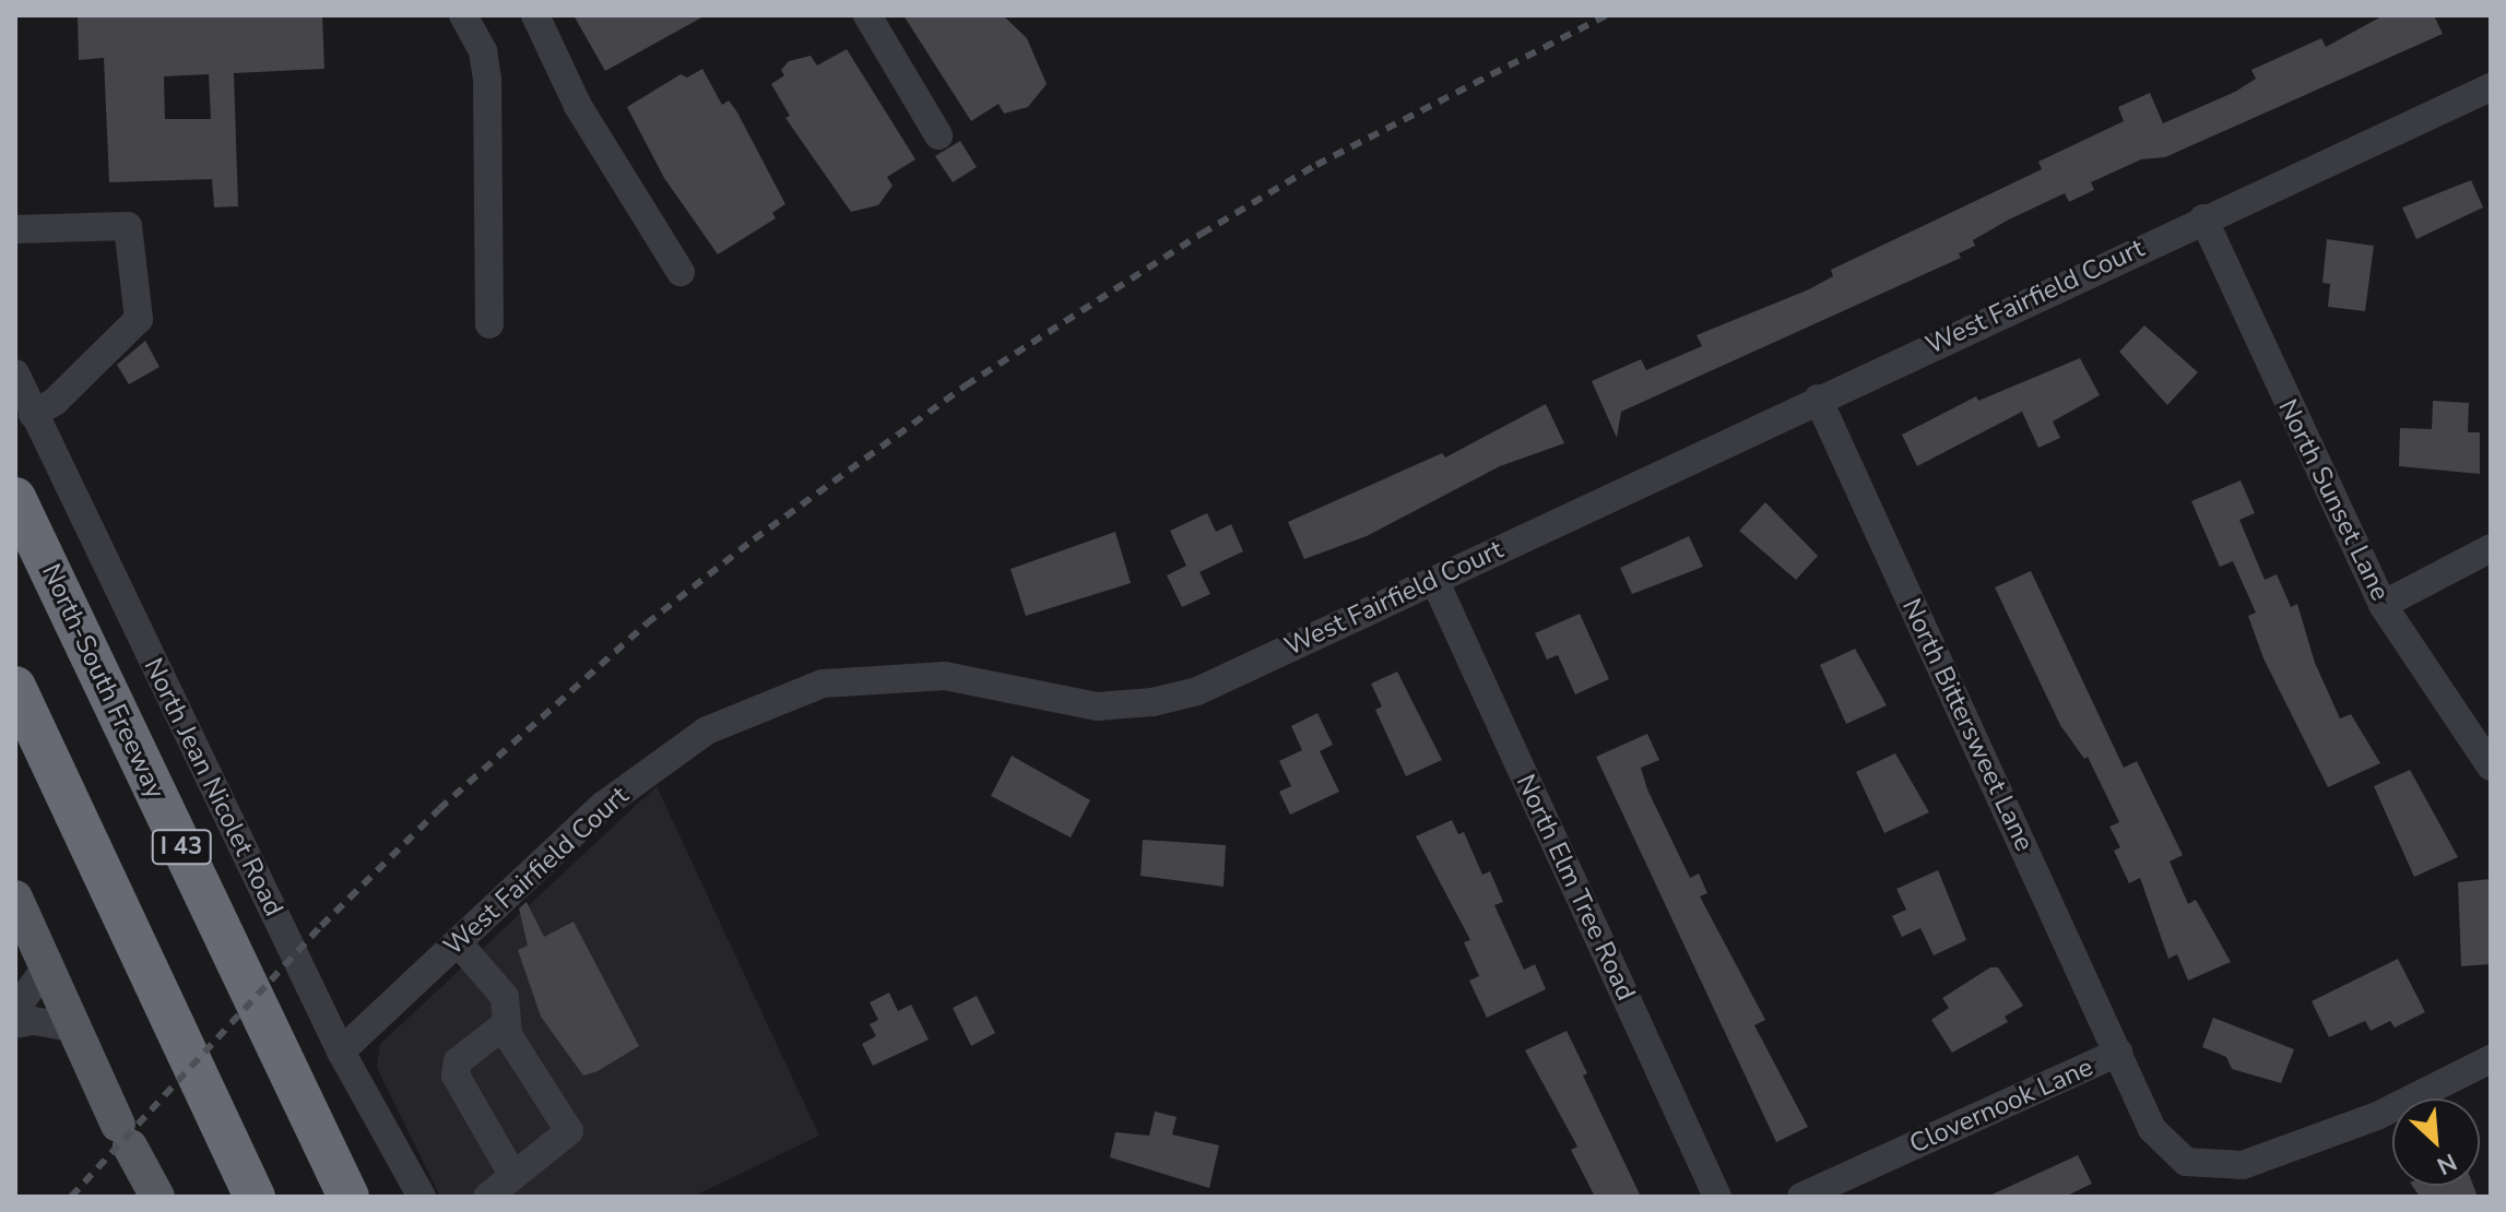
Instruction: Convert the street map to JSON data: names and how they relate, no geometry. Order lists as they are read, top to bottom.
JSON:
{
  "streets": {
    "highway": ["North-South Freeway", "I 43"],
    "street": [
      "West Fairfield Court",
      "North Sunset Lane",
      "North Bittersweet Lane",
      "North Jean Nicolet Road",
      "North Elm Tree Road",
      "Clovernook Lane"
    ]
  },
  "crossings": [
    ["West Fairfield Court", "North Sunset Lane"],
    ["West Fairfield Court", "North Bittersweet Lane"],
    ["West Fairfield Court", "North Jean Nicolet Road"],
    ["West Fairfield Court", "North Elm Tree Road"],
    ["North Bittersweet Lane", "Clovernook Lane"]
  ],
  "north": "bottom right"
}
